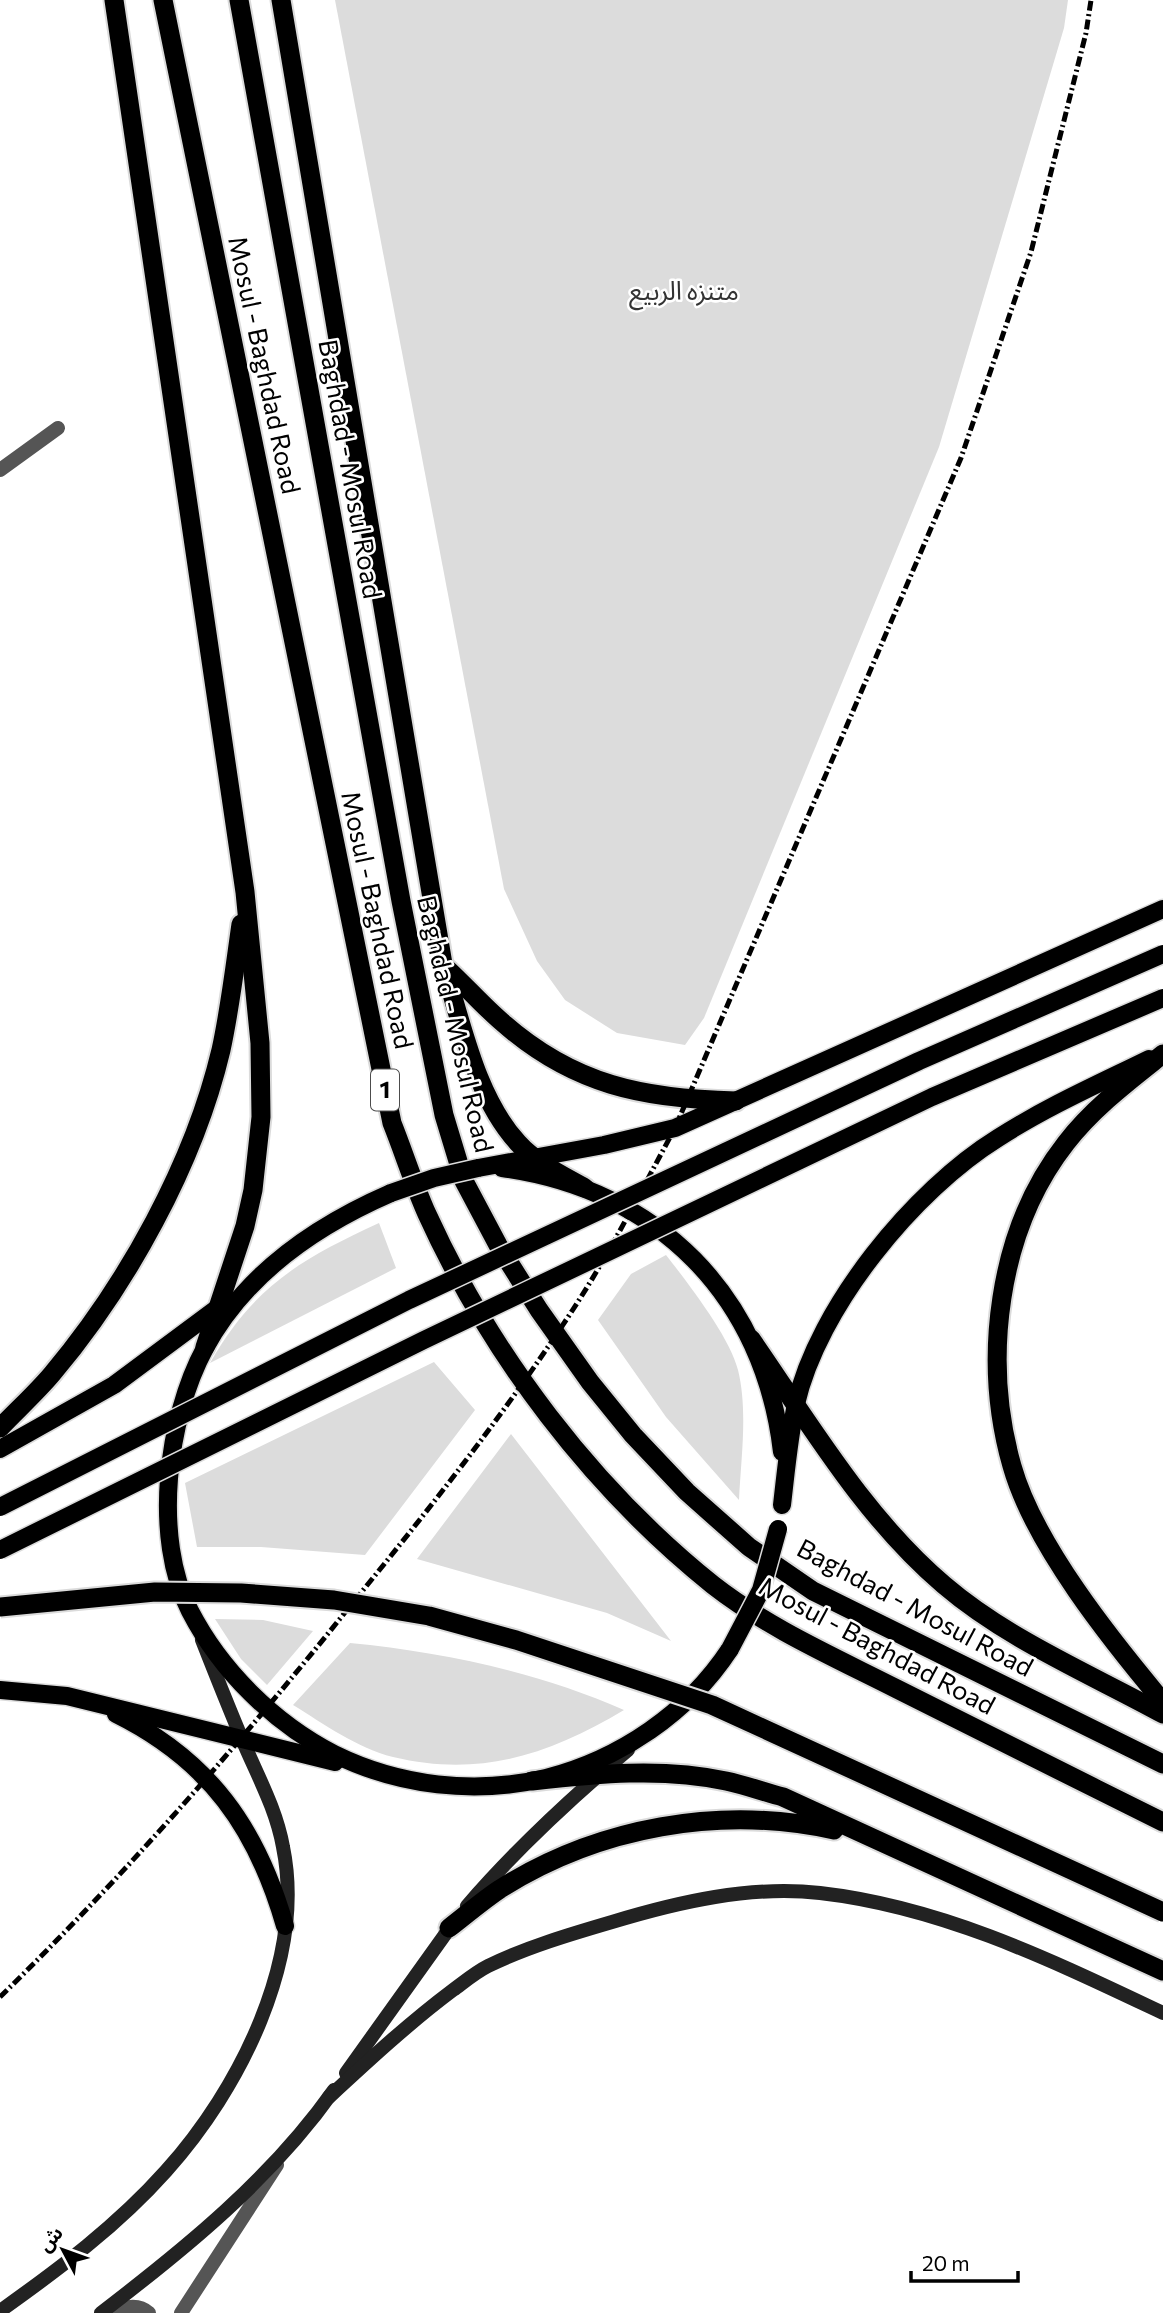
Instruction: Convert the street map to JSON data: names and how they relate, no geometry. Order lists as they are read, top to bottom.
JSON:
{
  "streets": {
    "highway": ["Mosul - Baghdad Road", "Baghdad - Mosul Road", "1"]
  },
  "parks": ["متنزه الربيع"],
  "scale_bar": "20 m",
  "north": "top left"
}
